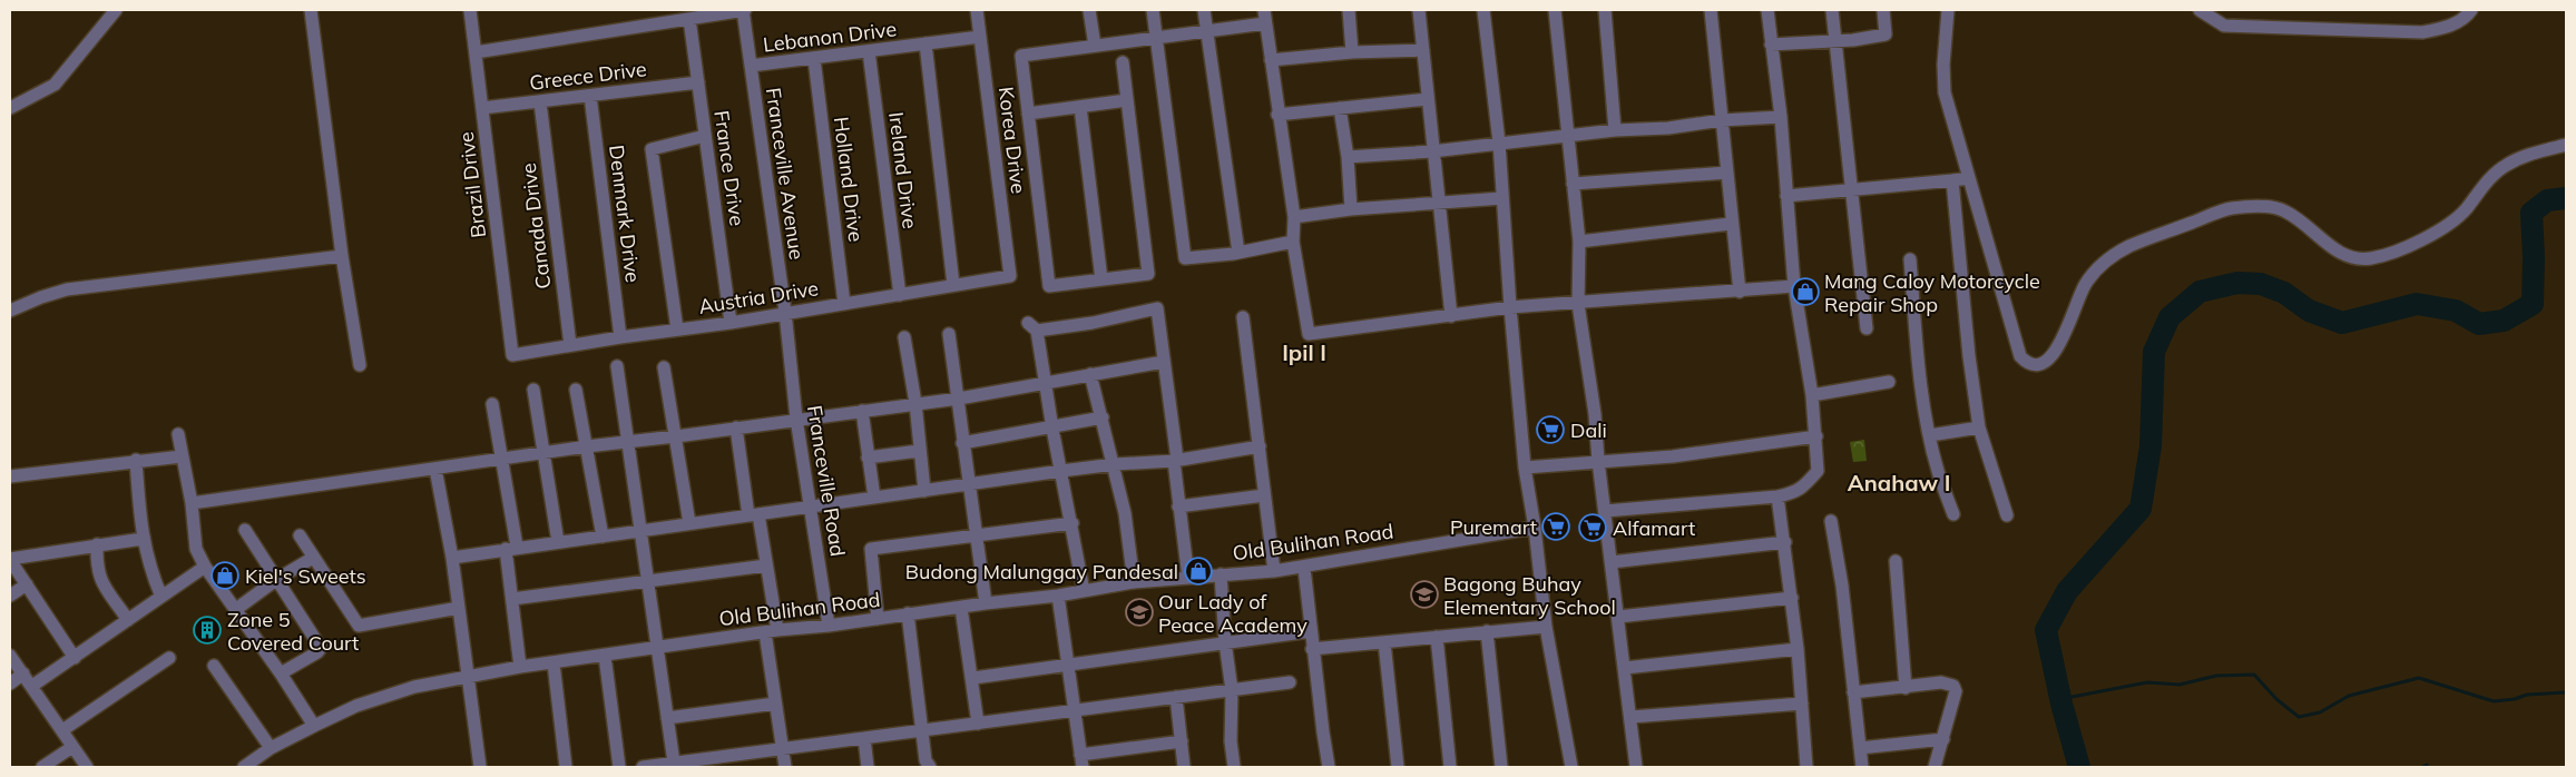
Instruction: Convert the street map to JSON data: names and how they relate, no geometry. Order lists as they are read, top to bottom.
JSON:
{
  "streets": {
    "street": [
      "Lebanon Drive",
      "Greece Drive",
      "Korea Drive",
      "France Drive",
      "Ireland Drive",
      "Franceville Avenue",
      "Holland Drive",
      "Brazil Drive",
      "Denmark Drive",
      "Canada Drive",
      "Austria Drive",
      "Franceville Road",
      "Old Bulihan Road"
    ]
  },
  "crossings": [
    ["Lebanon Drive", "Korea Drive"],
    ["Lebanon Drive", "Ireland Drive"],
    ["Lebanon Drive", "Franceville Avenue"],
    ["Lebanon Drive", "Holland Drive"],
    ["Greece Drive", "France Drive"],
    ["Greece Drive", "Brazil Drive"],
    ["Greece Drive", "Denmark Drive"],
    ["Greece Drive", "Canada Drive"],
    ["Korea Drive", "Austria Drive"],
    ["France Drive", "Austria Drive"],
    ["Ireland Drive", "Austria Drive"],
    ["Franceville Avenue", "Austria Drive"],
    ["Franceville Avenue", "Franceville Road"],
    ["Holland Drive", "Austria Drive"],
    ["Brazil Drive", "Austria Drive"],
    ["Denmark Drive", "Austria Drive"],
    ["Canada Drive", "Austria Drive"],
    ["Franceville Road", "Old Bulihan Road"]
  ],
  "districts": ["Ipil I", "Anahaw I"],
  "places": {
    "shop": ["Mang Caloy Motorcycle Repair Shop", "Budong Malunggay Pandesal", "Kiel's Sweets"],
    "supermarket": ["Dali", "Puremart", "Alfamart"],
    "school or university": ["Bagong Buhay Elementary School", "Our Lady of Peace Academy"],
    "building": ["Zone 5 Covered Court"]
  }
}
